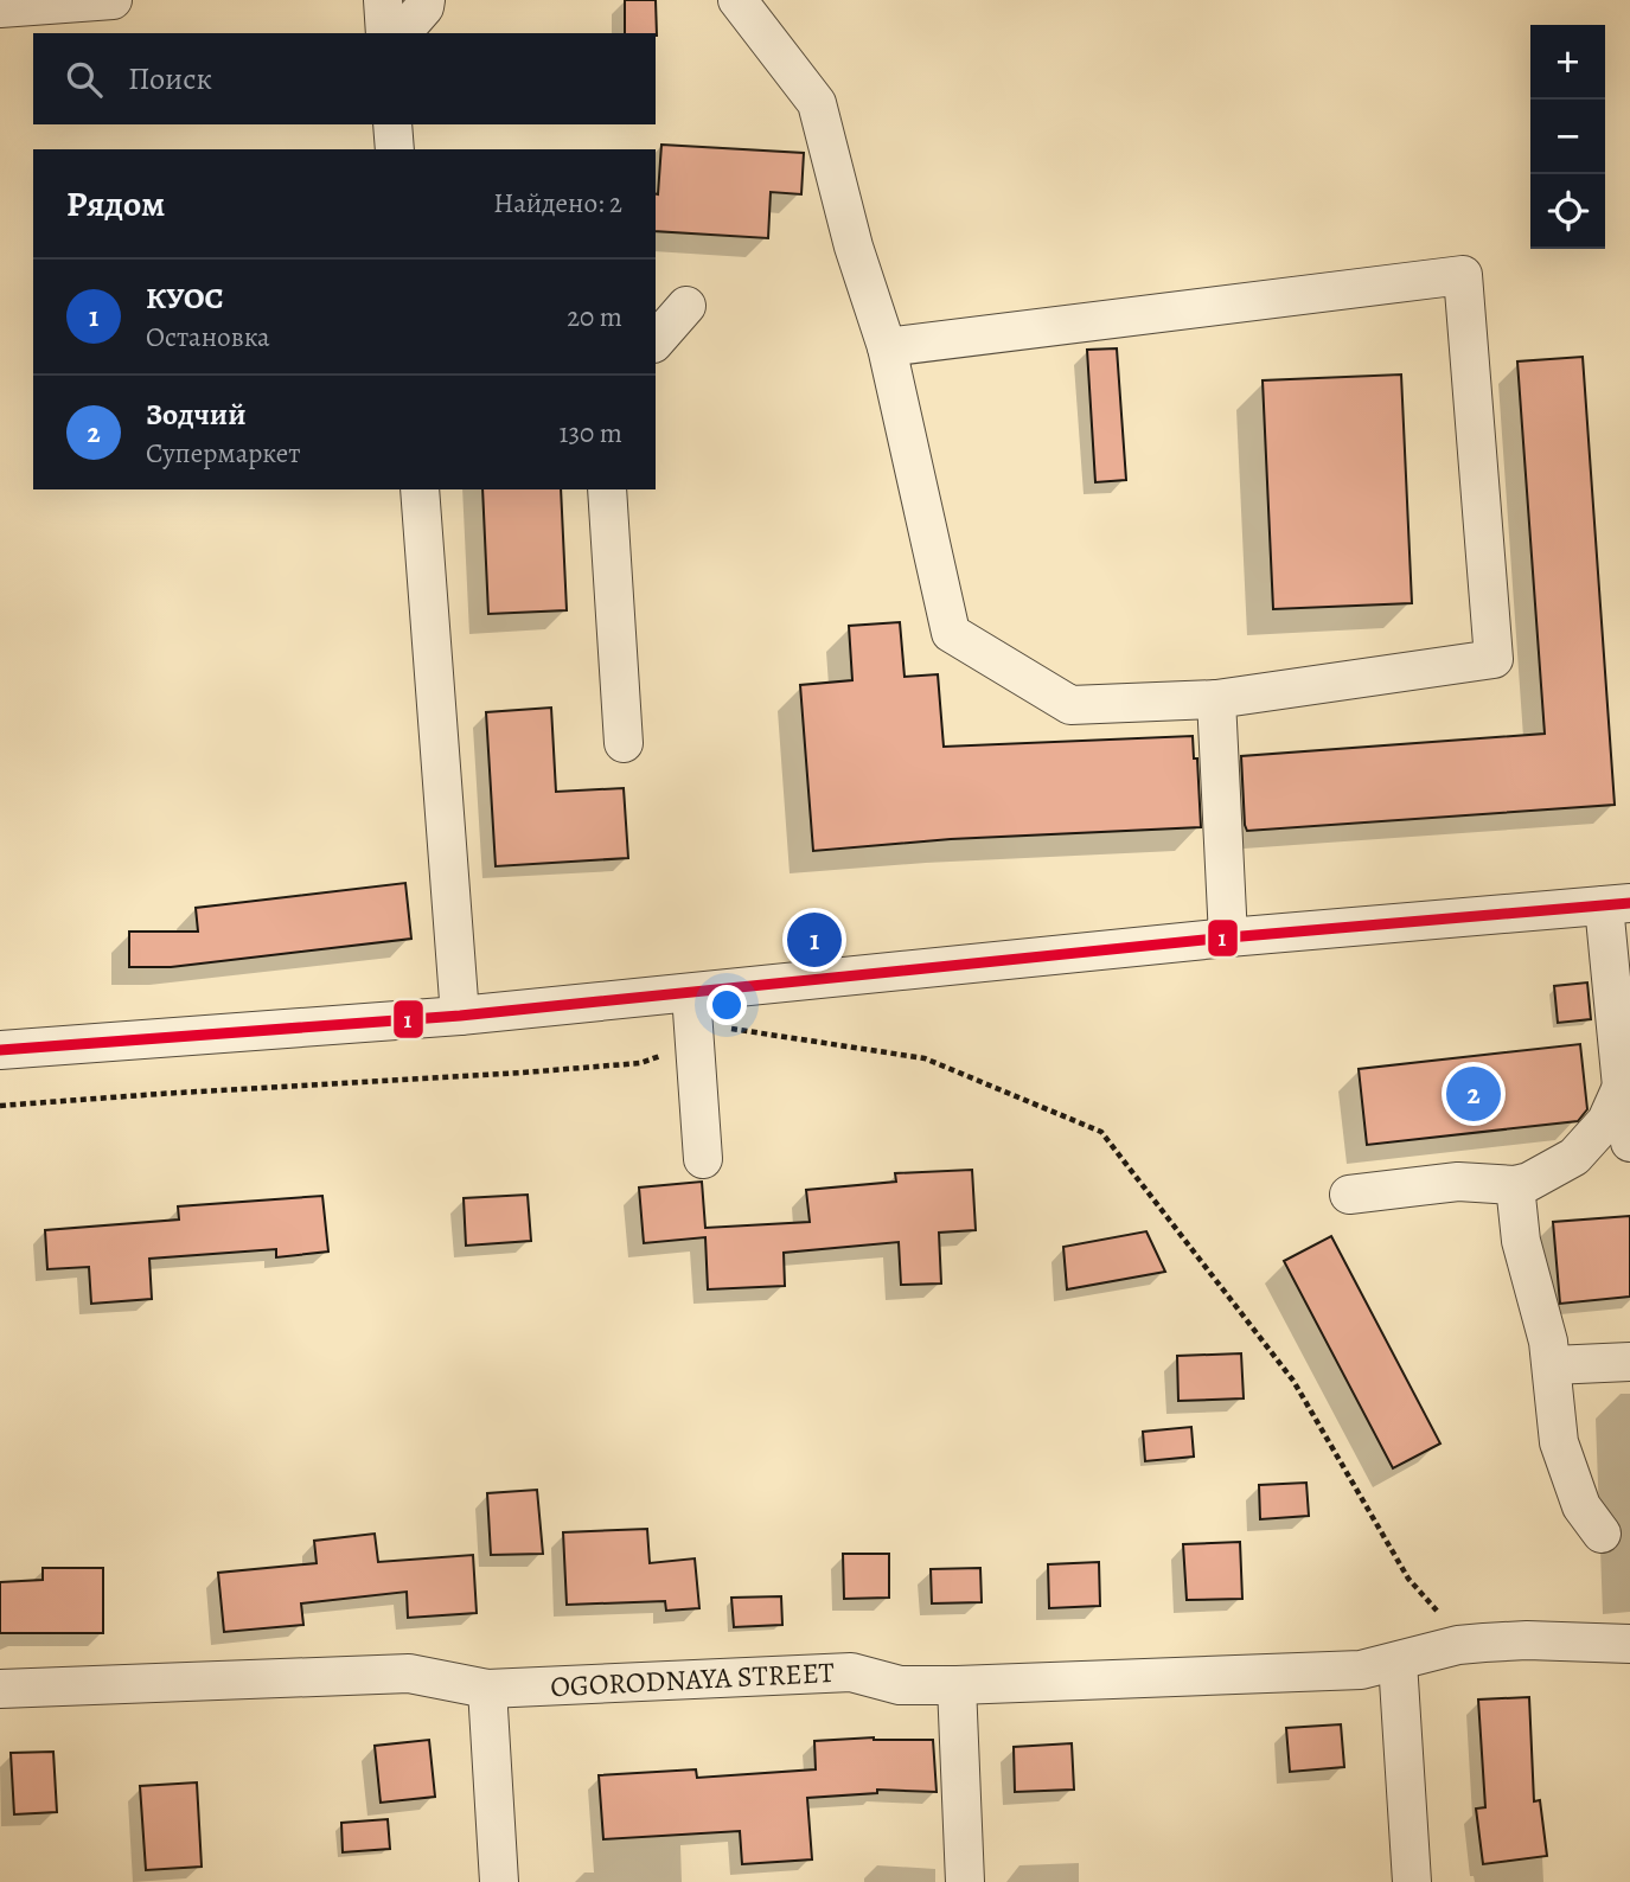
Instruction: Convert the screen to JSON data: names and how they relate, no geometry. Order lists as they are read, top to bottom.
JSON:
{
  "streets": {
    "street": ["OGORODNAYA STREET"]
  },
  "lines": ["transit line 1"],
  "page": {
    "map_buttons": ["+", "−"],
    "search": "Поиск",
    "heading": ["Рядом", "Найдено: 2"],
    "list": [
      {
        "mark": "1",
        "name": "КУОС",
        "note": "Остановка",
        "value": "20 m"
      },
      {
        "mark": "2",
        "name": "Зодчий",
        "note": "Супермаркет",
        "value": "130 m"
      }
    ],
    "pins": ["1", "2"]
  }
}
